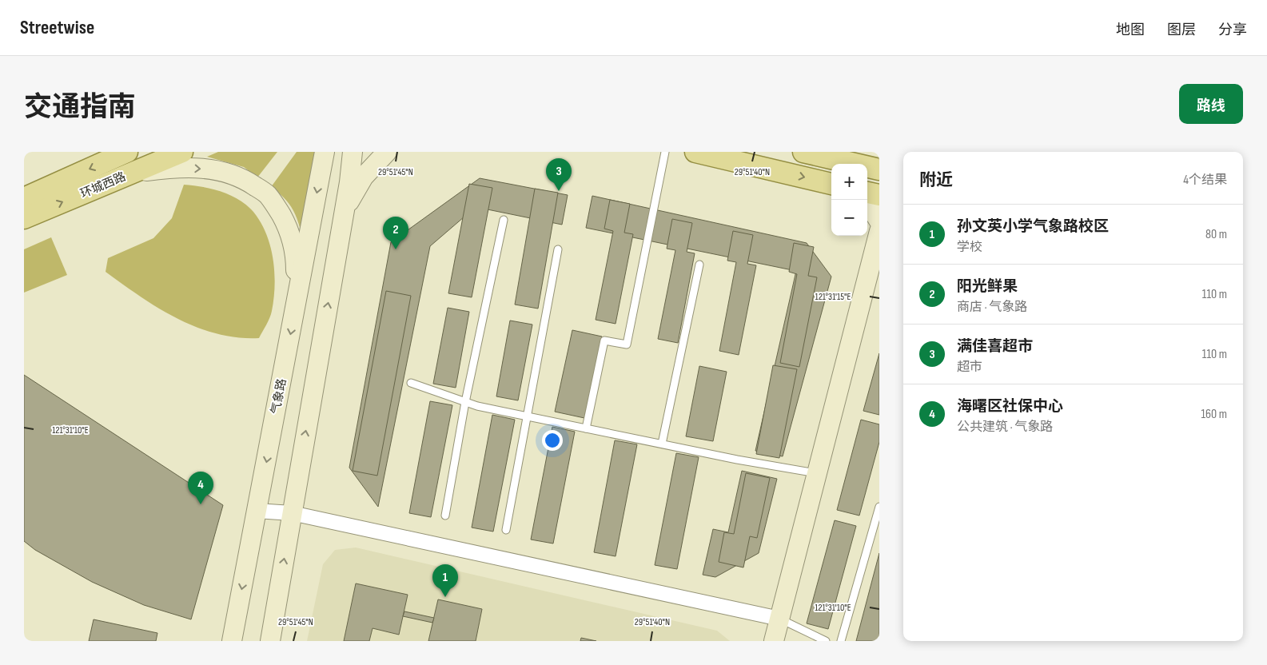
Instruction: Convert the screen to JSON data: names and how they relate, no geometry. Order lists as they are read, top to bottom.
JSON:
{
  "streets": {
    "main road": ["环城西路"],
    "street": ["气象路"]
  },
  "page": {
    "header": "Streetwise",
    "nav": ["地图", "图层", "分享"],
    "title": "交通指南",
    "buttons": "路线",
    "heading": ["附近", "4个结果"],
    "pins": [
      "3",
      "2",
      "4",
      "1"
    ],
    "map_buttons": ["+", "−"],
    "list": [
      {
        "mark": "1",
        "name": "孙文英小学气象路校区",
        "note": "学校",
        "value": "80 m"
      },
      {
        "mark": "2",
        "name": "阳光鲜果",
        "note": "商店 · 气象路",
        "value": "110 m"
      },
      {
        "mark": "3",
        "name": "满佳喜超市",
        "note": "超市",
        "value": "110 m"
      },
      {
        "mark": "4",
        "name": "海曙区社保中心",
        "note": "公共建筑 · 气象路",
        "value": "160 m"
      }
    ]
  },
  "coordinates": [
    "29°51'45\"N",
    "29°51'40\"N",
    "121°31'15\"E",
    "121°31'10\"E"
  ]
}
